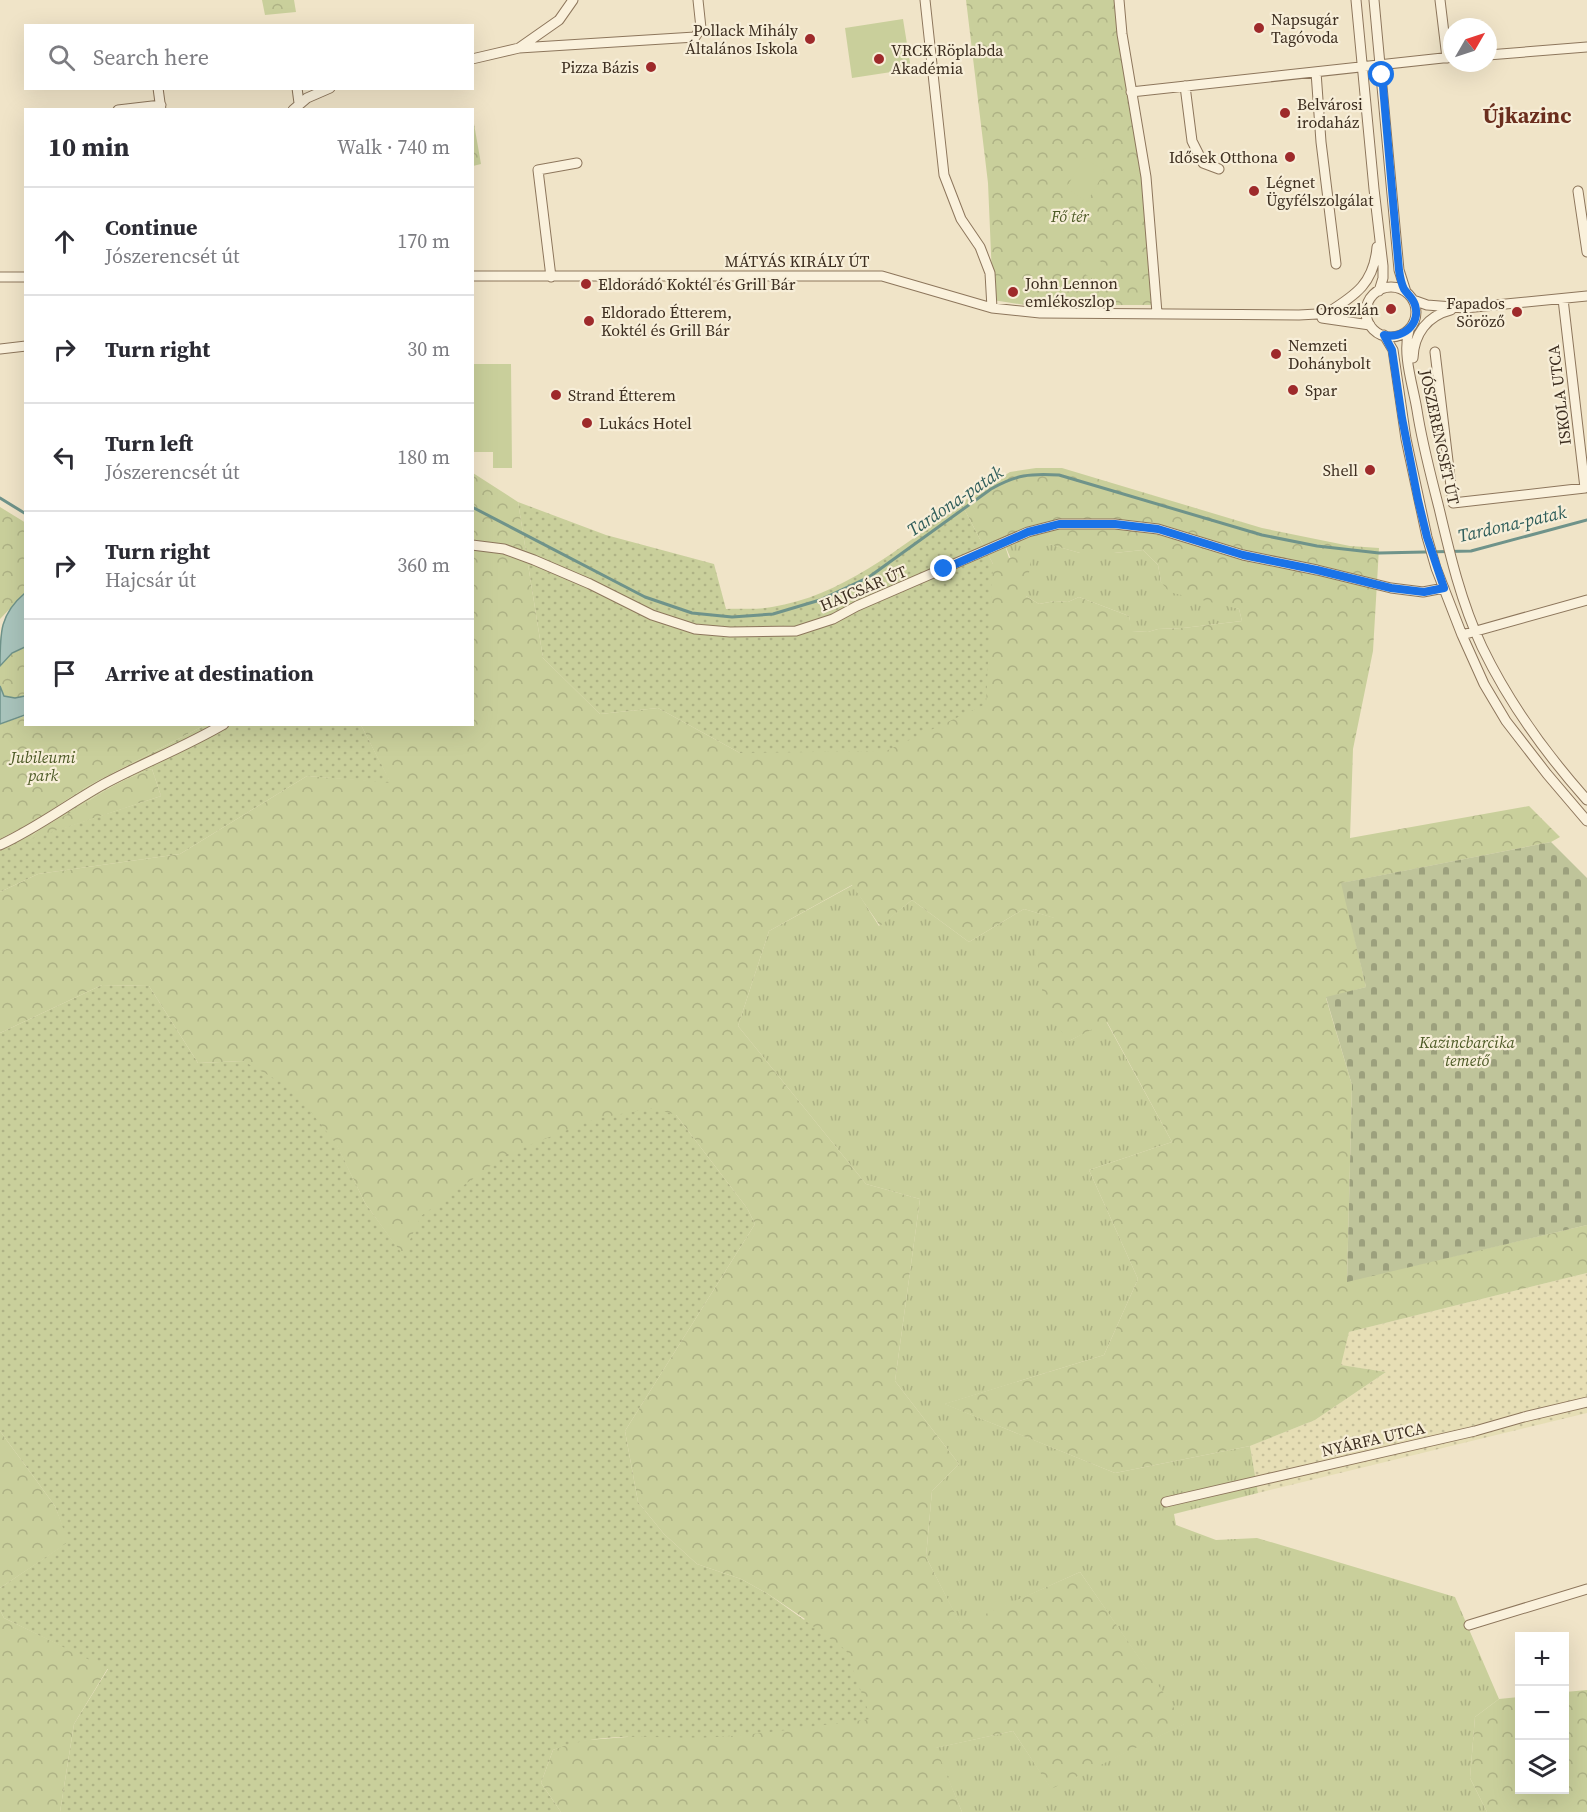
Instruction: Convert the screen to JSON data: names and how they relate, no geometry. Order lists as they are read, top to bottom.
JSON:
{
  "streets": {
    "street": [
      "MÁTYÁS KIRÁLY ÚT",
      "ISKOLA UTCA",
      "JÓSZERENCSÉT ÚT",
      "HAJCSÁR ÚT",
      "NYÁRFA UTCA"
    ]
  },
  "crossings": [
    ["MÁTYÁS KIRÁLY ÚT", "JÓSZERENCSÉT ÚT"],
    ["JÓSZERENCSÉT ÚT", "HAJCSÁR ÚT"]
  ],
  "districts": ["Újkazinc"],
  "water": ["Tardona-patak"],
  "parks": ["Fő tér", "Jubileumi park", "Kazincbarcika temető"],
  "places": [
    "Napsugár Tagóvoda",
    "Pollack Mihály Általános Iskola",
    "VRCK Röplabda Akadémia",
    "Pizza Bázis",
    "Belvárosi irodaház",
    "Idősek Otthona",
    "Légnet Ügyfélszolgálat",
    "Eldorádó Koktél és Grill Bár",
    "John Lennon emlékoszlop",
    "Oroszlán",
    "Fapados Söröző",
    "Eldorado Étterem, Koktél és Grill Bár",
    "Nemzeti Dohánybolt",
    "Spar",
    "Strand Étterem",
    "Lukács Hotel",
    "Shell"
  ],
  "north": "top right",
  "page": {
    "search": "Search here",
    "heading": ["10 min", "Walk · 740 m"],
    "list": [
      ["Continue", "Jószerencsét út", "170 m"],
      ["Turn right", "30 m"],
      ["Turn left", "Jószerencsét út", "180 m"],
      ["Turn right", "Hajcsár út", "360 m"],
      "Arrive at destination"
    ],
    "map_buttons": ["+", "−"]
  }
}
